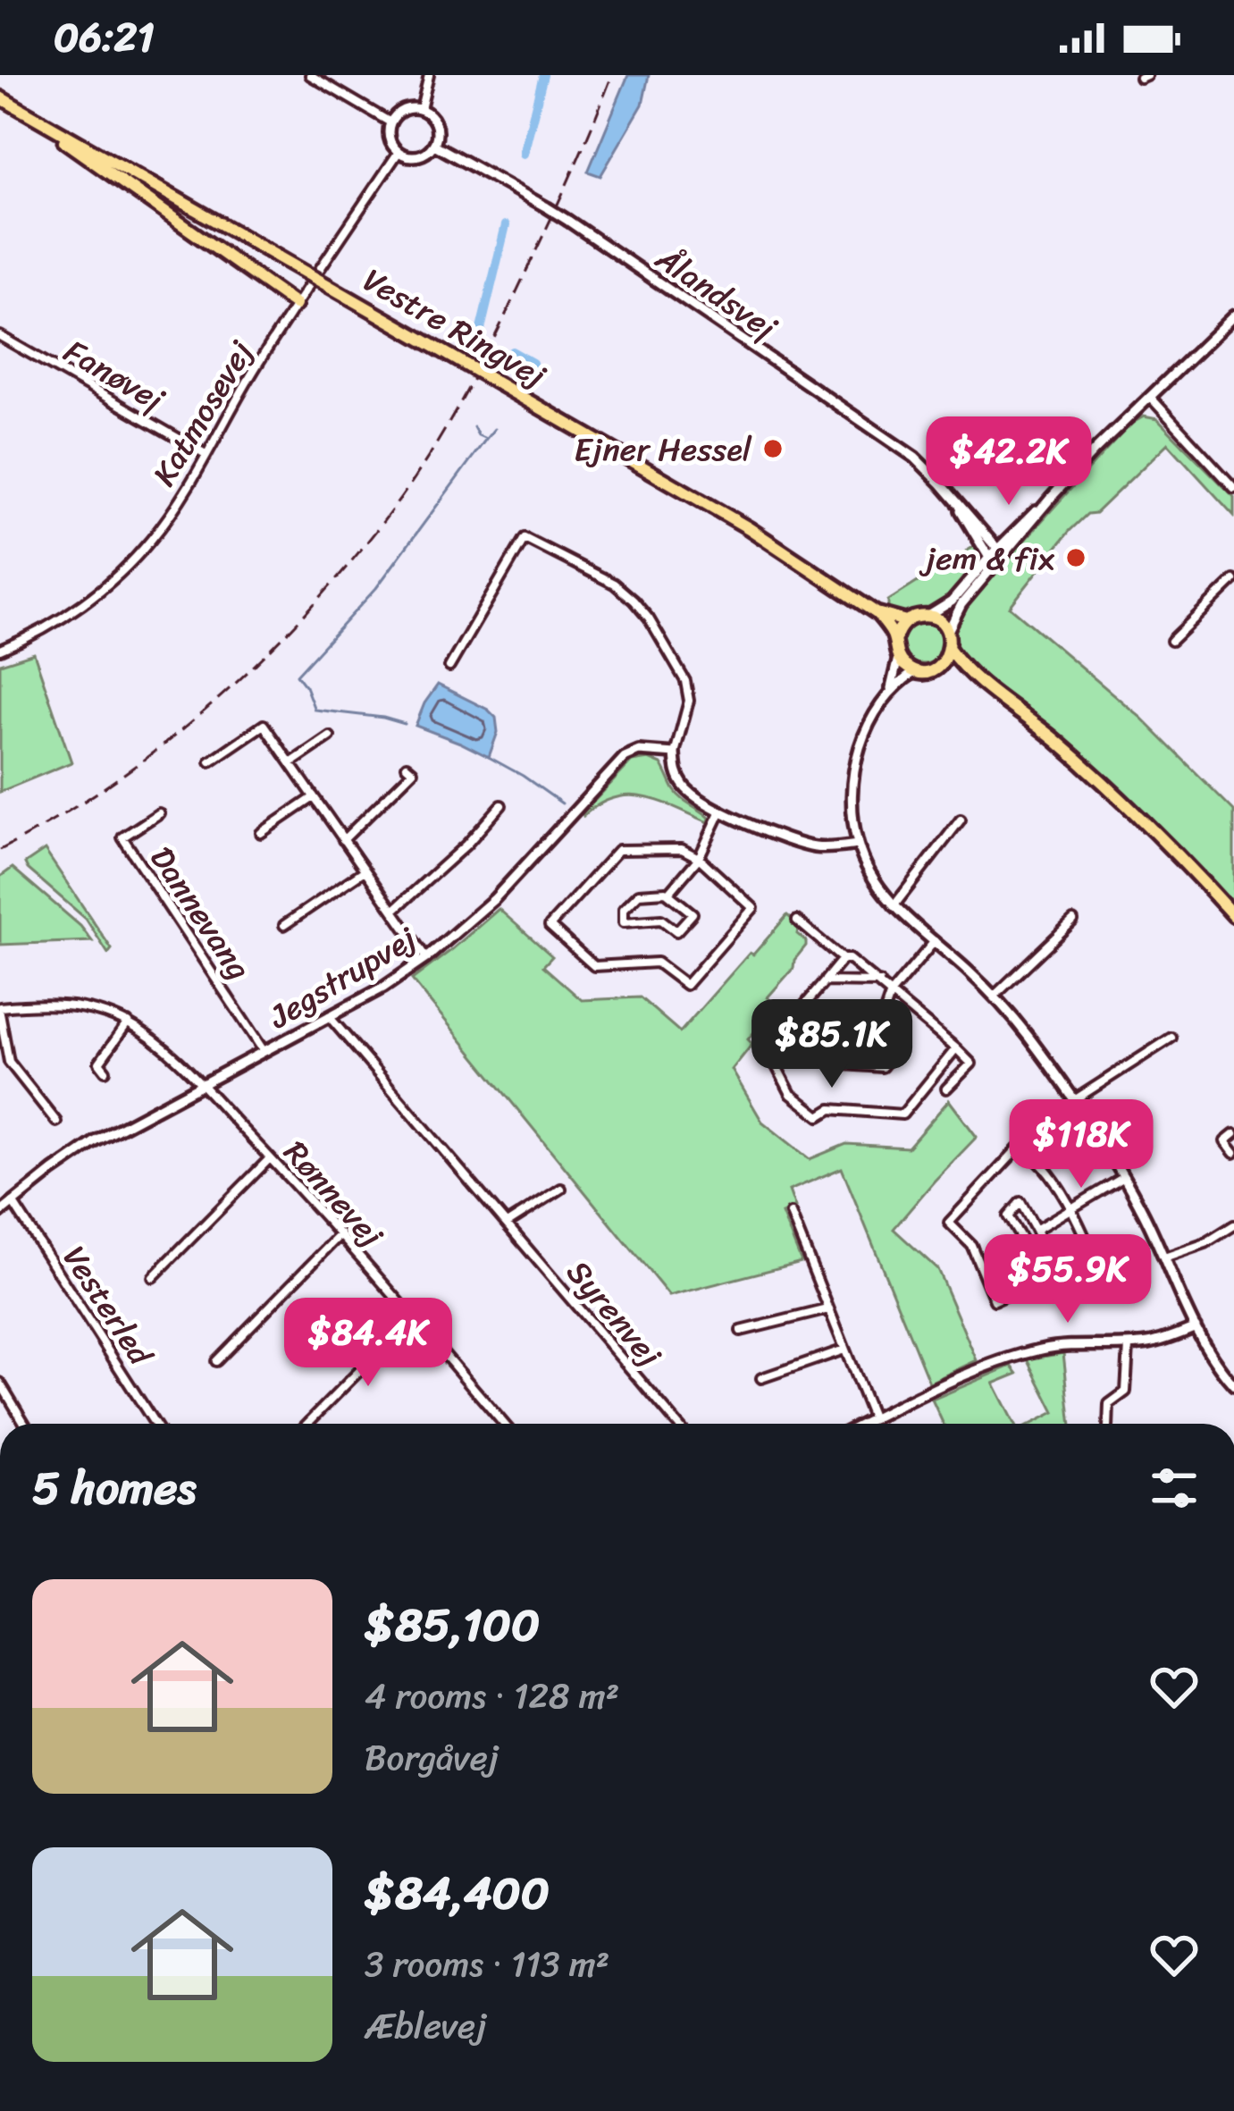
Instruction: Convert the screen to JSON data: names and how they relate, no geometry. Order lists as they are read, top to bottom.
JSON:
{
  "streets": {
    "main road": ["Vestre Ringvej"],
    "street": [
      "Ålandsvej",
      "Fanøvej",
      "Katmosevej",
      "Dannevang",
      "Jegstrupvej",
      "Rønnevej",
      "Vesterled",
      "Syrenvej"
    ]
  },
  "crossings": [
    ["Ålandsvej", "Katmosevej"],
    ["Fanøvej", "Katmosevej"],
    ["Dannevang", "Jegstrupvej"],
    ["Jegstrupvej", "Rønnevej"],
    ["Jegstrupvej", "Vesterled"],
    ["Jegstrupvej", "Syrenvej"]
  ],
  "places": ["Ejner Hessel", "jem & fix"],
  "page": {
    "status": "06:21",
    "price": [
      "$42.2K",
      "$85.1K",
      "$118K",
      "$55.9K",
      "$84.4K"
    ],
    "heading": "5 homes",
    "list": [
      {
        "name": "$85,100",
        "note": "4 rooms · 128 m² · Borgåvej"
      },
      {
        "name": "$84,400",
        "note": "3 rooms · 113 m² · Æblevej"
      }
    ]
  }
}
